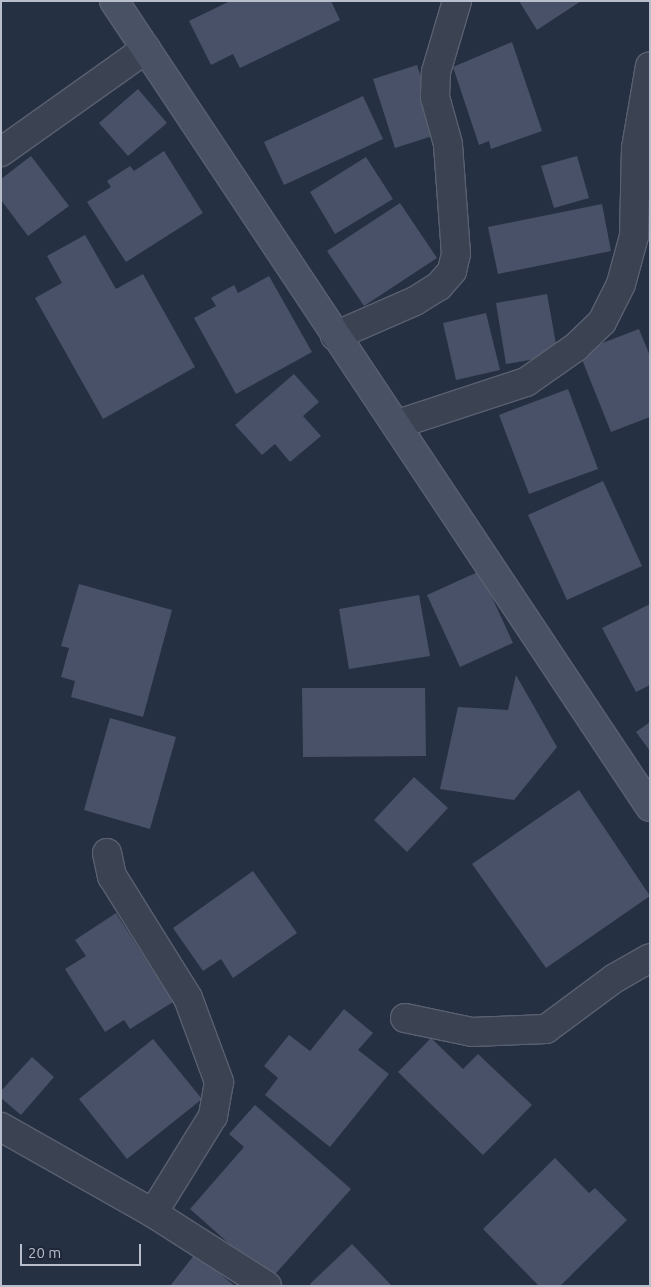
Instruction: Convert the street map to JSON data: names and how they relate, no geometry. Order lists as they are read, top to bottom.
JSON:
{
  "scale_bar": "20 m"
}
